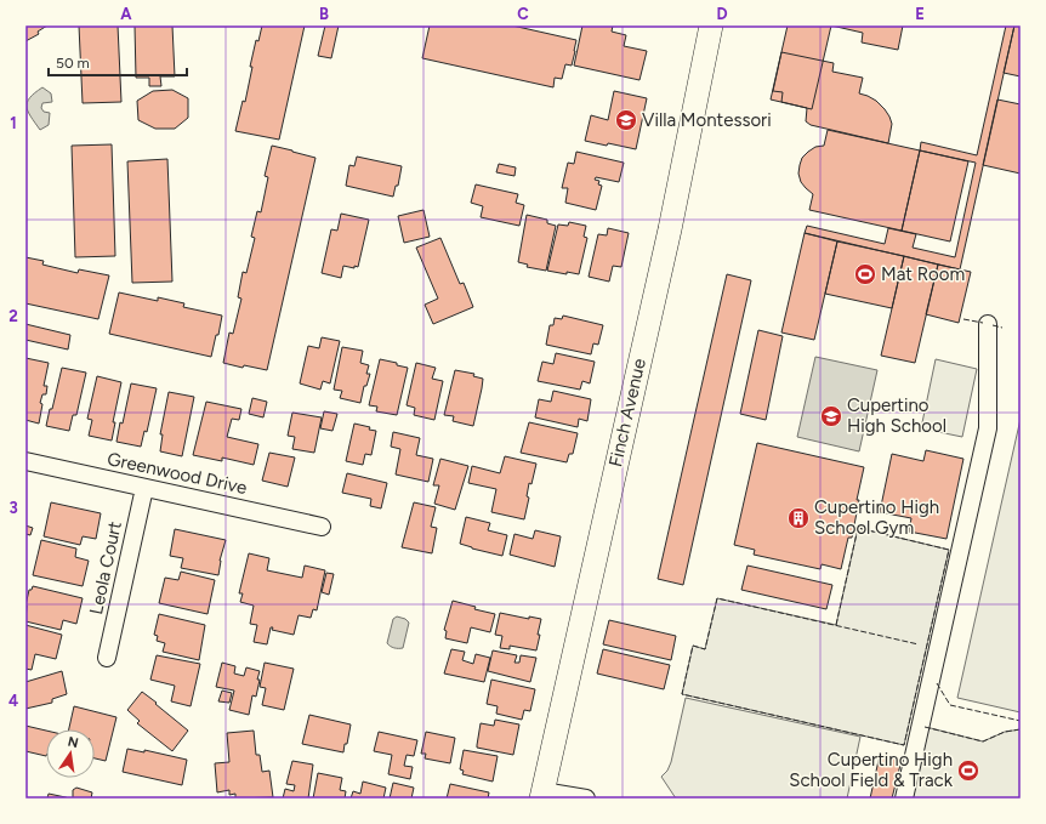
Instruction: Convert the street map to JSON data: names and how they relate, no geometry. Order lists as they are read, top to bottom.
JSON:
{
  "streets": {
    "street": ["Finch Avenue", "Greenwood Drive", "Leola Court"]
  },
  "crossings": [
    ["Greenwood Drive", "Leola Court"]
  ],
  "places": {
    "school or university": ["Villa Montessori", "Cupertino High School"],
    "sports": ["Mat Room", "Cupertino High School Field & Track"],
    "building": ["Cupertino High School Gym"]
  },
  "scale_bar": "50 m",
  "north": "top",
  "grid": {
    "columns": [
      "A",
      "B",
      "C",
      "D",
      "E"
    ],
    "rows": [
      "1",
      "2",
      "3",
      "4"
    ]
  }
}
